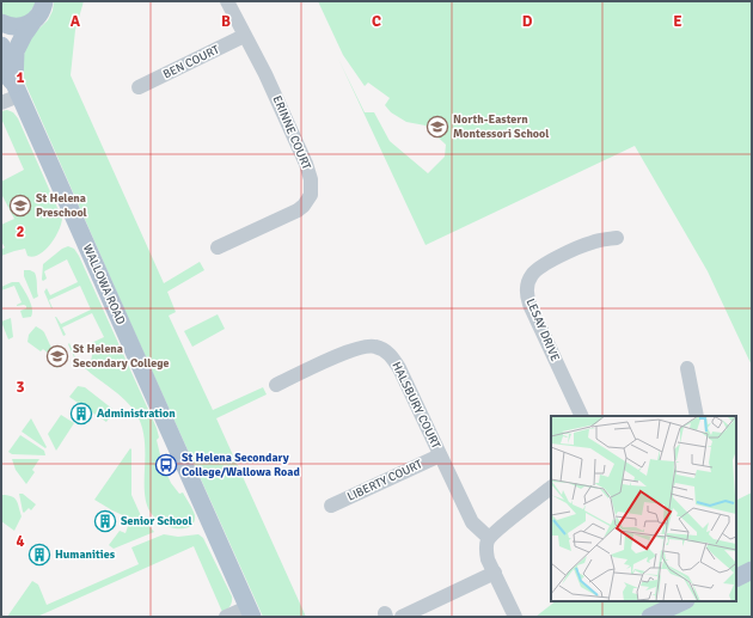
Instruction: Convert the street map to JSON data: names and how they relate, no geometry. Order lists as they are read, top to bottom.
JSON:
{
  "streets": {
    "main road": ["WALLOWA ROAD"],
    "street": [
      "BEN COURT",
      "ERINNE COURT",
      "LESAY DRIVE",
      "HALSBURY COURT",
      "LIBERTY COURT"
    ]
  },
  "crossings": [
    ["BEN COURT", "ERINNE COURT"],
    ["HALSBURY COURT", "LIBERTY COURT"]
  ],
  "places": {
    "school or university": ["North-Eastern Montessori School", "St Helena Preschool", "St Helena Secondary College"],
    "building": ["Administration", "Senior School", "Humanities"],
    "bus stop": ["St Helena Secondary College/Wallowa Road"]
  },
  "grid": {
    "columns": [
      "A",
      "B",
      "C",
      "D",
      "E"
    ],
    "rows": [
      "1",
      "2",
      "3",
      "4"
    ]
  }
}
